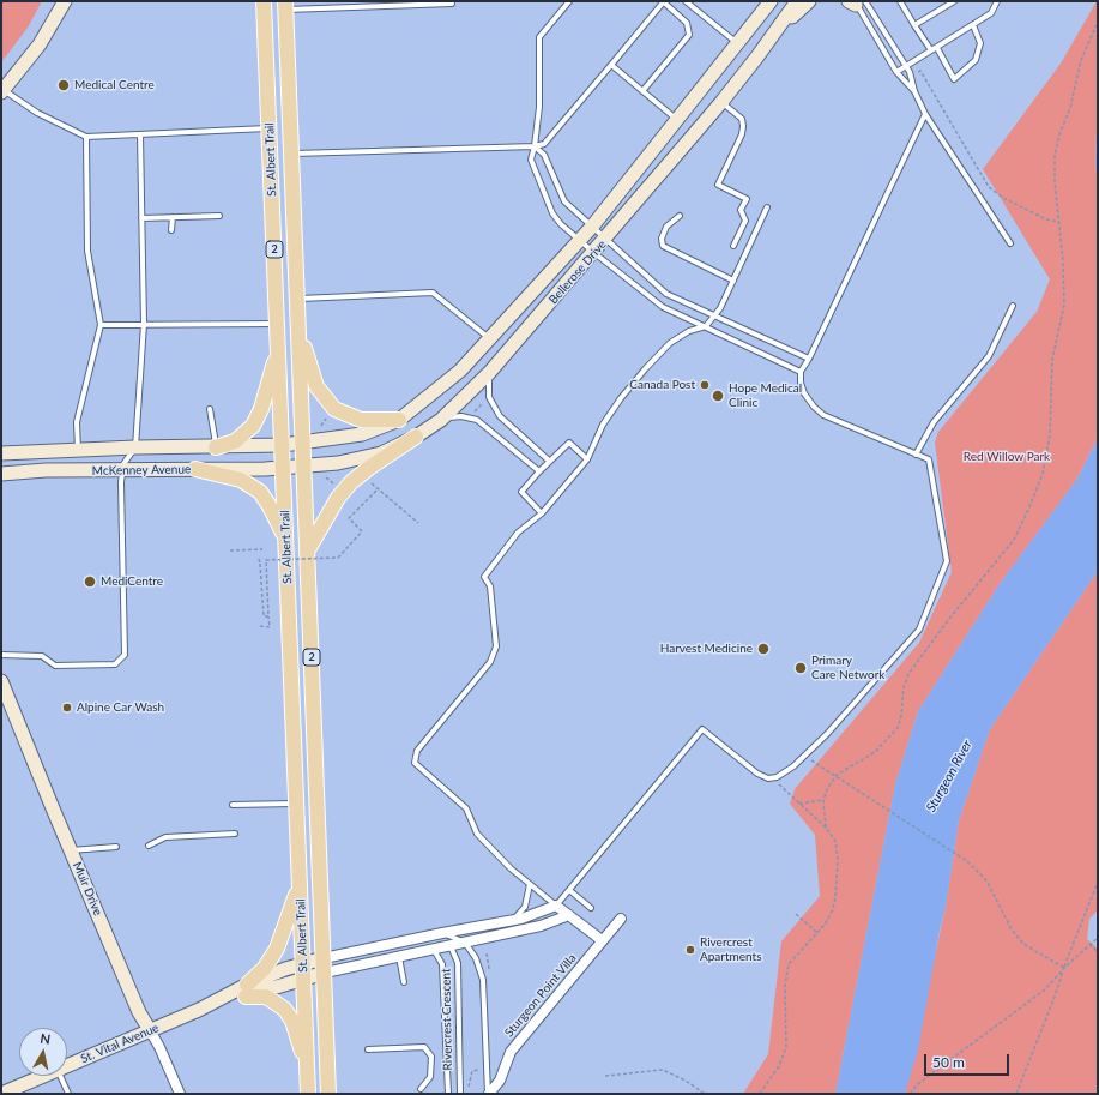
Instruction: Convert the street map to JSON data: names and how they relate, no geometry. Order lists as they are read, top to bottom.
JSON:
{
  "streets": {
    "main road": [
      "St. Albert Trail",
      "2",
      "Bellerose Drive",
      "McKenney Avenue",
      "Muir Drive",
      "St. Vital Avenue"
    ],
    "street": ["Sturgeon Point Villa", "Rivercrest Crescent"]
  },
  "crossings": [
    ["St. Albert Trail", "Bellerose Drive"],
    ["St. Albert Trail", "McKenney Avenue"],
    ["St. Albert Trail", "St. Vital Avenue"],
    ["Bellerose Drive", "McKenney Avenue"],
    ["Muir Drive", "St. Vital Avenue"]
  ],
  "water": ["Sturgeon River"],
  "parks": ["Red Willow Park"],
  "places": [
    "Medical Centre",
    "Canada Post",
    "Hope Medical Clinic",
    "MediCentre",
    "Harvest Medicine",
    "Primary Care Network",
    "Alpine Car Wash",
    "Rivercrest Apartments"
  ],
  "scale_bar": "50 m",
  "north": "top"
}
